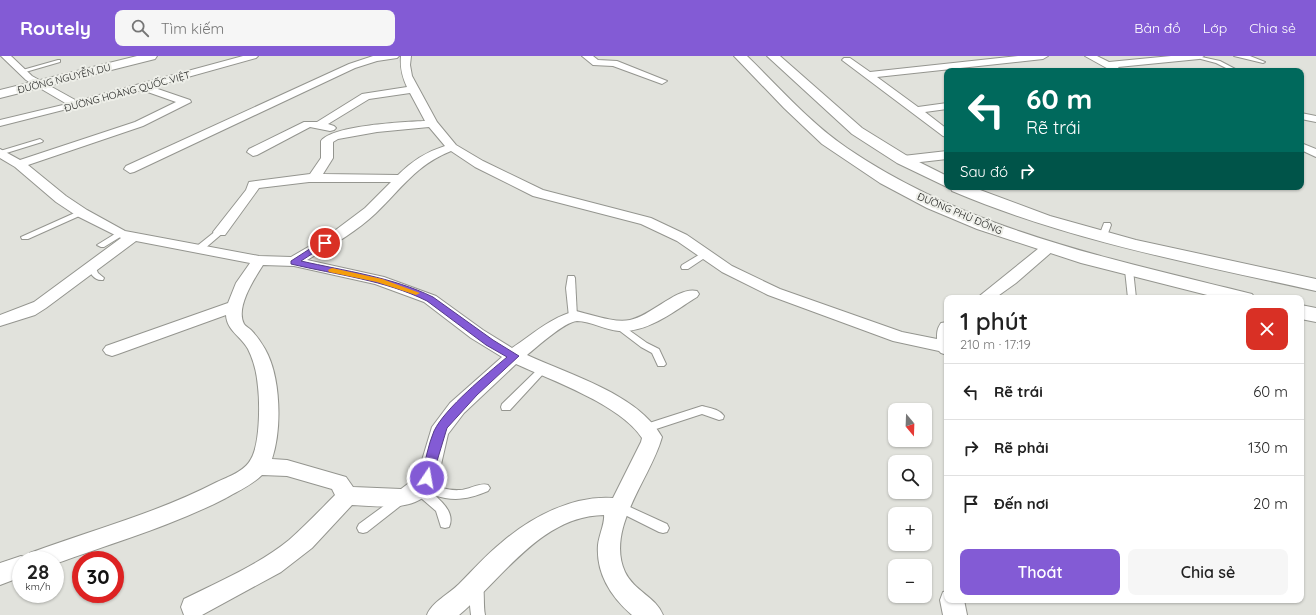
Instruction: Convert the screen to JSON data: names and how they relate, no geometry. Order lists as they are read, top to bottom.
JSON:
{
  "streets": {
    "main road": ["ĐƯỜNG NGUYỄN DU", "ĐƯỜNG PHÙ ĐỔNG"],
    "street": ["ĐƯỜNG HOÀNG QUỐC VIỆT"]
  },
  "north": "bottom",
  "page": {
    "header": "Routely",
    "search": "Tìm kiếm",
    "nav": ["Bản đồ", "Lớp", "Chia sẻ"],
    "turn": ["60 m", "Rẽ trái"],
    "then": "Sau đó",
    "heading": ["1 phút", "210 m · 17:19"],
    "list": [
      {
        "name": "Rẽ trái",
        "value": "60 m"
      },
      {
        "name": "Rẽ phải",
        "value": "130 m"
      },
      {
        "name": "Đến nơi",
        "value": "20 m"
      }
    ],
    "map_buttons": ["+", "−"],
    "buttons": ["Thoát", "Chia sẻ"],
    "speed": "28 km/h",
    "limit": "30"
  }
}
